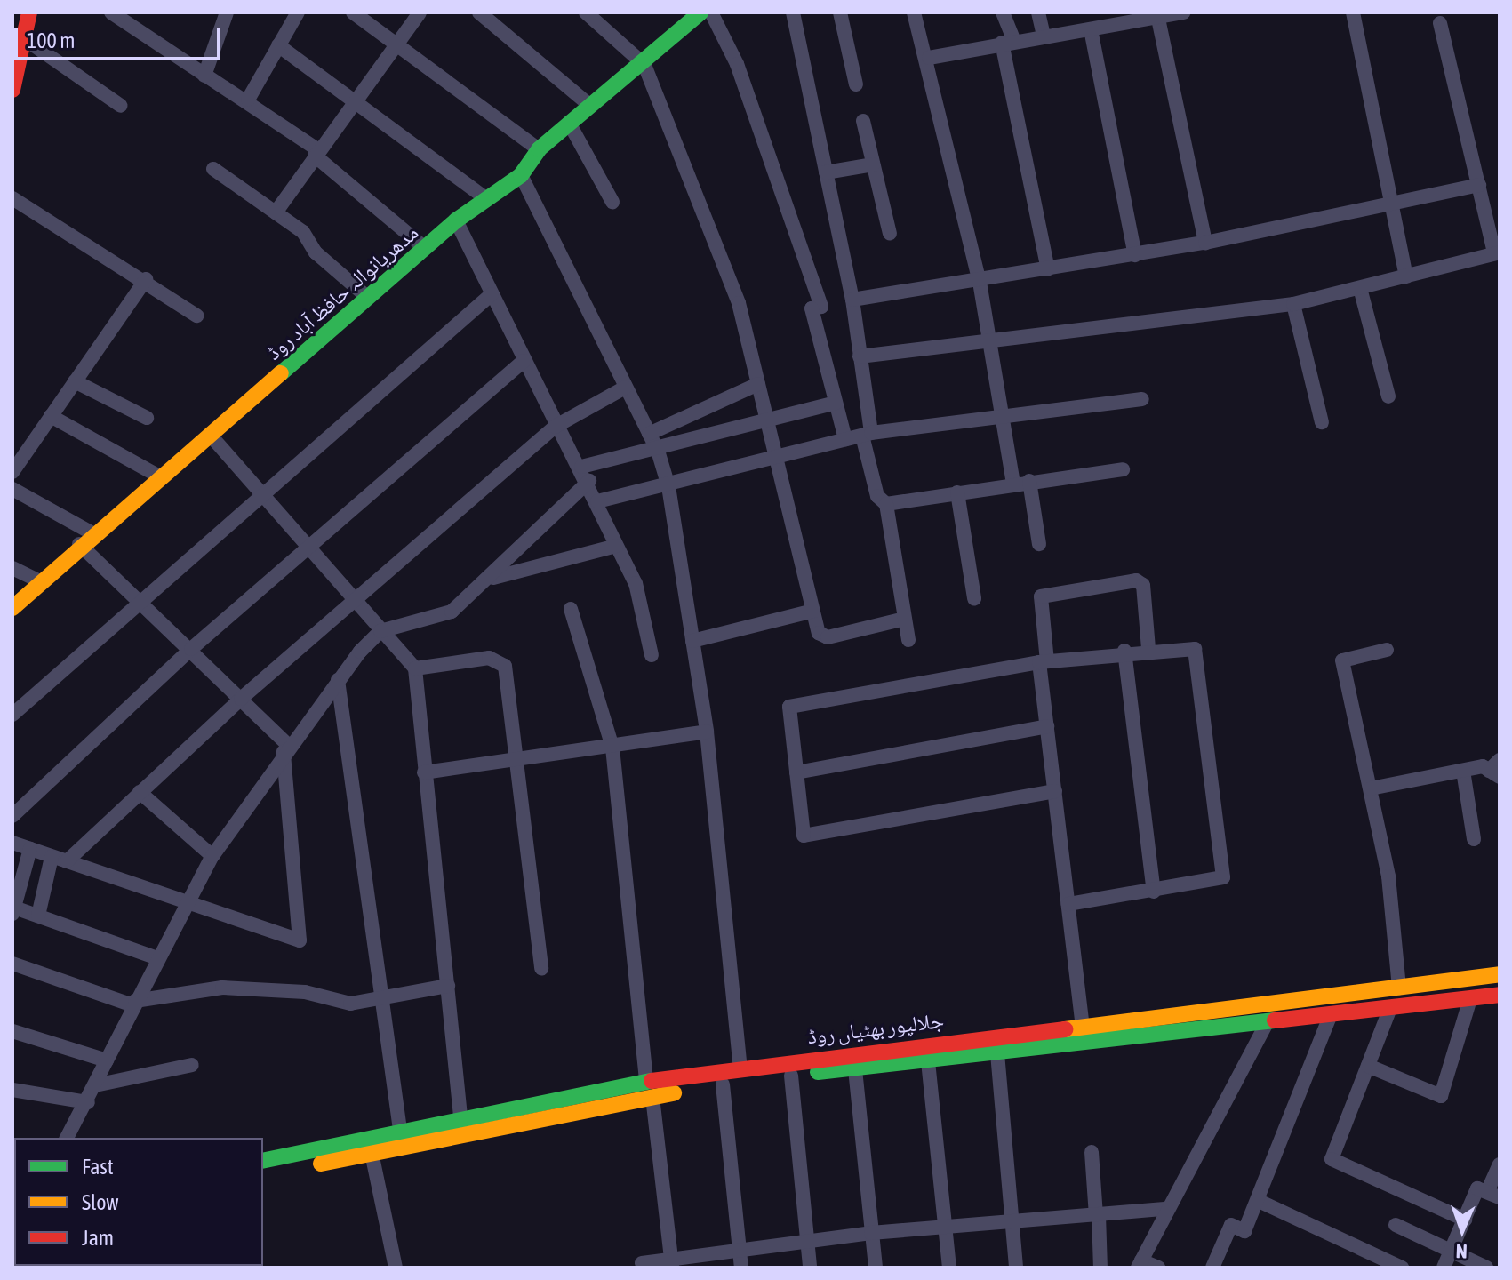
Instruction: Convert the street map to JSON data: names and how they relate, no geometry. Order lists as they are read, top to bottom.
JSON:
{
  "streets": {
    "main road": ["مدھریانوالہ حافظ آباد روڈ", "جلالپور بھٹیاں روڈ"]
  },
  "legend": ["Fast", "Slow", "Jam"],
  "scale_bar": "100 m",
  "north": "bottom"
}
